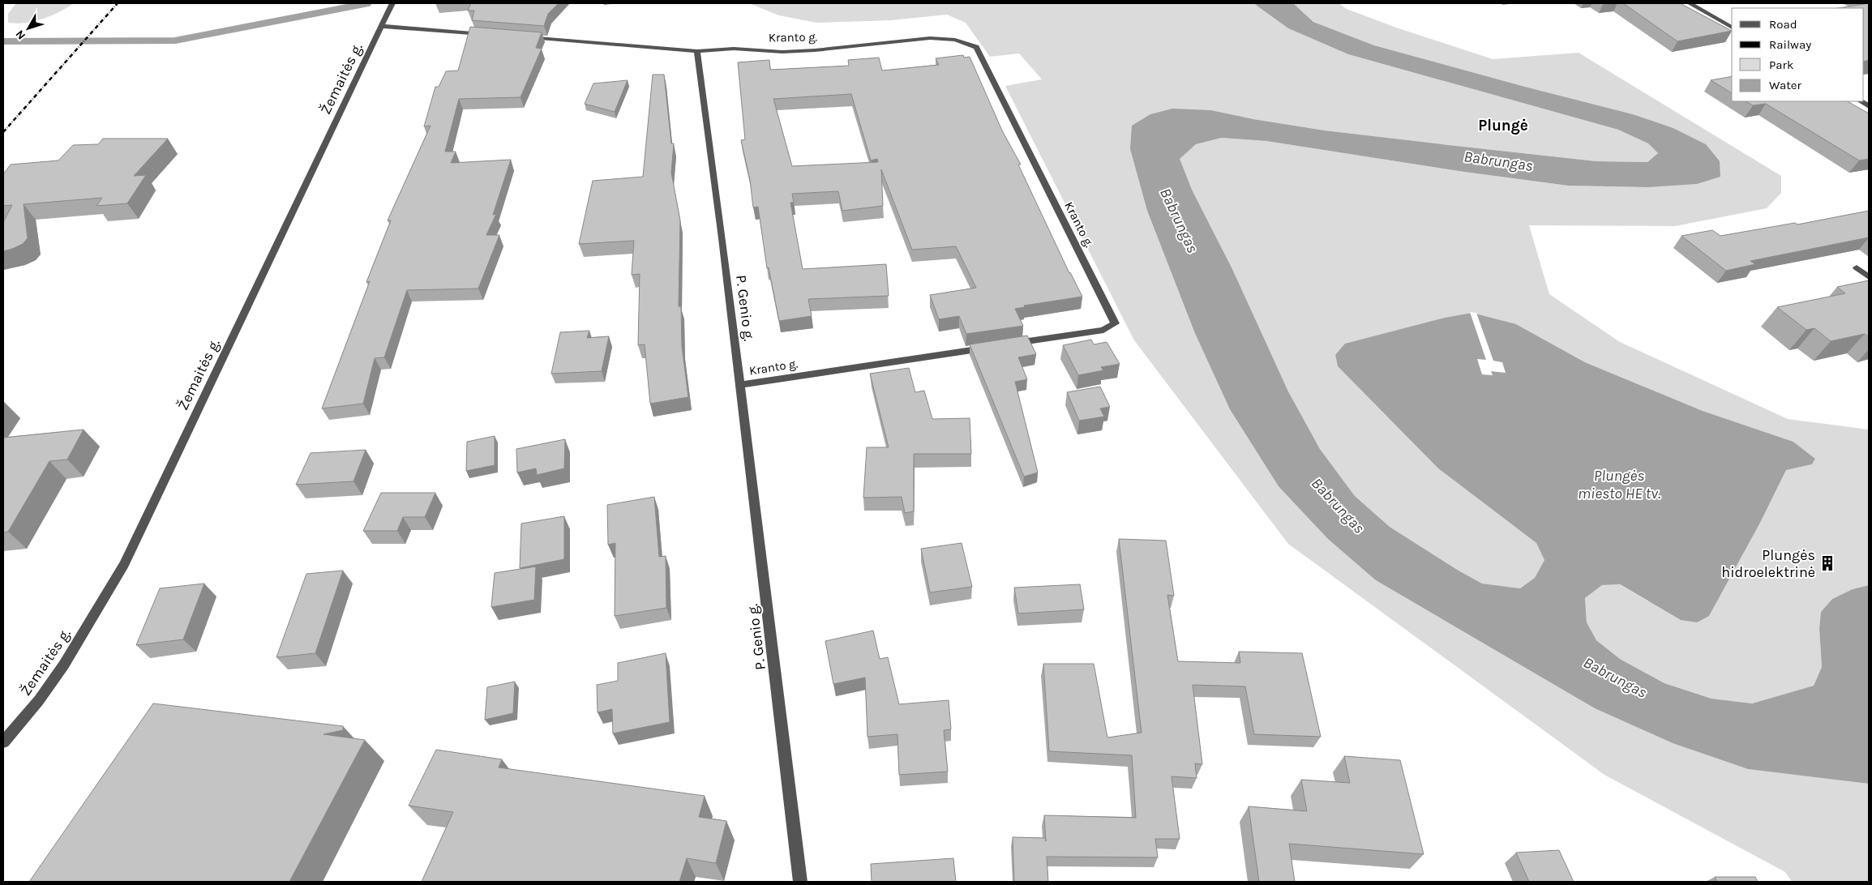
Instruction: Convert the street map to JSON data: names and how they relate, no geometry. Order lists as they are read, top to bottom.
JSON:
{
  "streets": {
    "street": ["Kranto g.", "Žemaitės g.", "P. Genio g."]
  },
  "crossings": [
    ["Kranto g.", "P. Genio g."]
  ],
  "districts": ["Plungė"],
  "water": ["Babrungas", "Plungės miesto HE tv."],
  "places": {
    "building": ["Plungės hidroelektrinė"]
  },
  "legend": [
    "Road",
    "Railway",
    "Park",
    "Water"
  ],
  "north": "bottom left"
}
